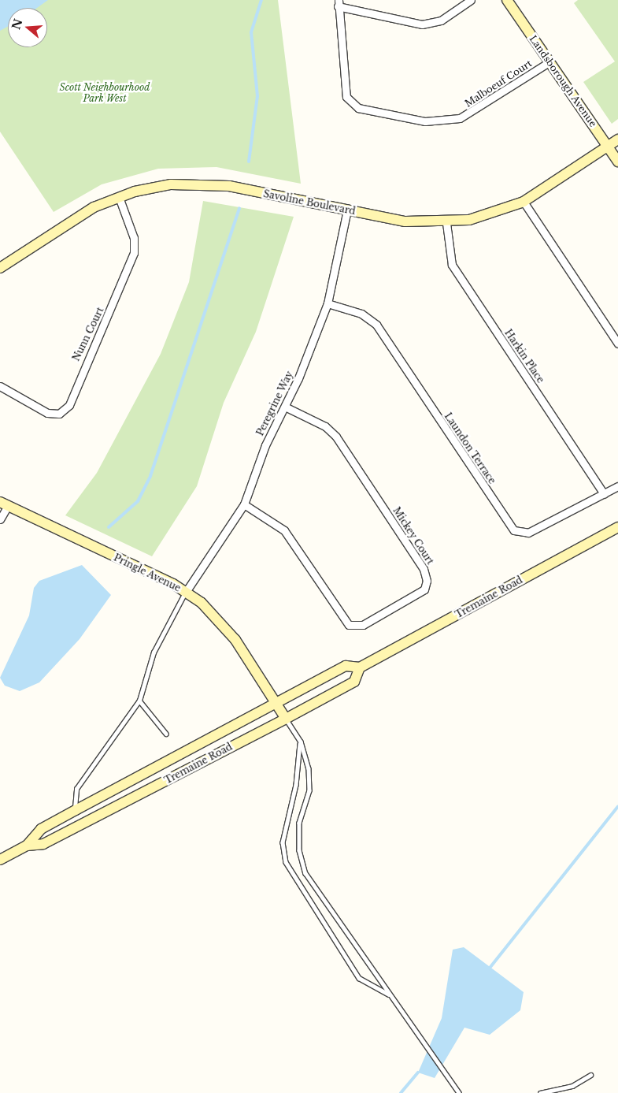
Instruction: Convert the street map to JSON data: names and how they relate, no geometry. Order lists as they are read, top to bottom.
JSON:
{
  "streets": {
    "street": [
      "Landsborough Avenue",
      "Malboeuf Court",
      "Savoline Boulevard",
      "Nunn Court",
      "Harkin Place",
      "Peregrine Way",
      "Laundon Terrace",
      "Mickey Court",
      "Pringle Avenue",
      "Tremaine Road"
    ]
  },
  "crossings": [
    ["Landsborough Avenue", "Malboeuf Court"],
    ["Landsborough Avenue", "Savoline Boulevard"],
    ["Savoline Boulevard", "Nunn Court"],
    ["Savoline Boulevard", "Harkin Place"],
    ["Savoline Boulevard", "Peregrine Way"],
    ["Harkin Place", "Laundon Terrace"],
    ["Peregrine Way", "Laundon Terrace"],
    ["Peregrine Way", "Mickey Court"],
    ["Peregrine Way", "Pringle Avenue"],
    ["Pringle Avenue", "Tremaine Road"]
  ],
  "parks": ["Scott Neighbourhood Park West"],
  "north": "left"
}
